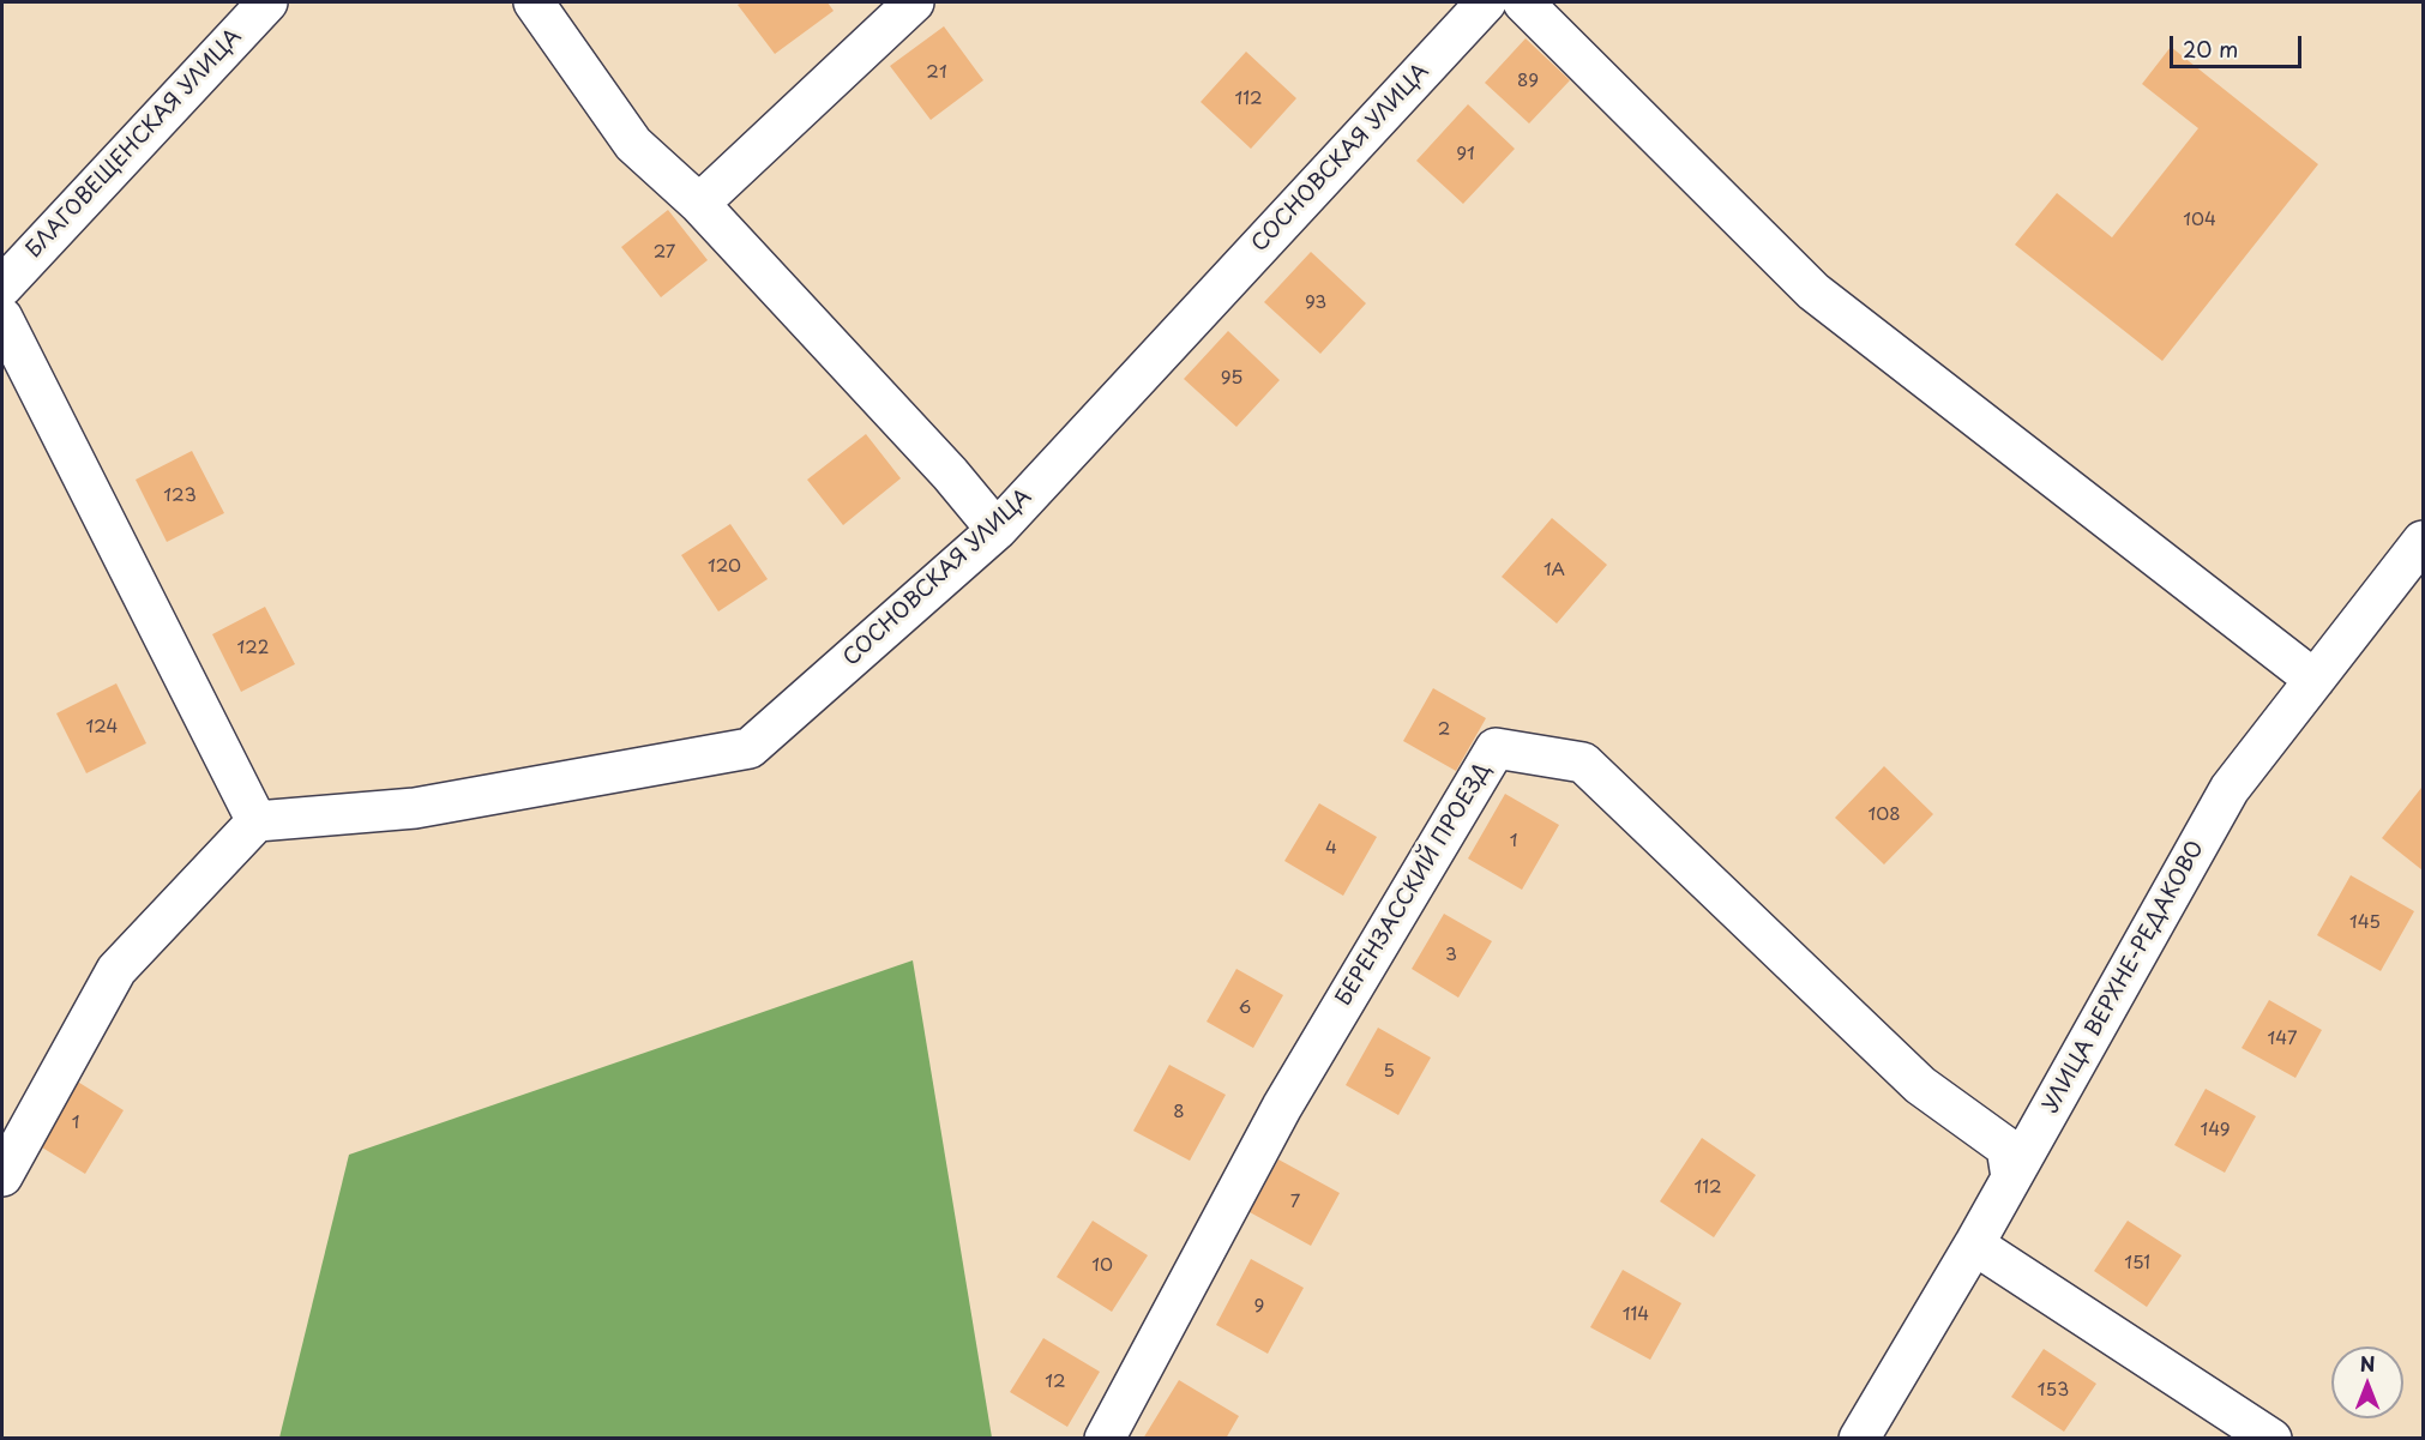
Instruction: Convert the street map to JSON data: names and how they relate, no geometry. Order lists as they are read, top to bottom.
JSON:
{
  "streets": {
    "street": [
      "БЛАГОВЕЩЕНСКАЯ УЛИЦА",
      "СОСНОВСКАЯ УЛИЦА",
      "БЕРЕНЗАССКИЙ ПРОЕЗД",
      "УЛИЦА ВЕРХНЕ-РЕДАКОВО"
    ]
  },
  "crossings": [
    ["БЕРЕНЗАССКИЙ ПРОЕЗД", "УЛИЦА ВЕРХНЕ-РЕДАКОВО"]
  ],
  "house_numbers": [
    "21",
    "89",
    "112",
    "91",
    "104",
    "27",
    "93",
    "95",
    "123",
    "120",
    "1А",
    "122",
    "124",
    "2",
    "108",
    "1",
    "4",
    "145",
    "3",
    "6",
    "147",
    "5",
    "8",
    "1",
    "149",
    "112",
    "7",
    "151",
    "10",
    "9",
    "114",
    "12",
    "153"
  ],
  "scale_bar": "20 m",
  "north": "top"
}
